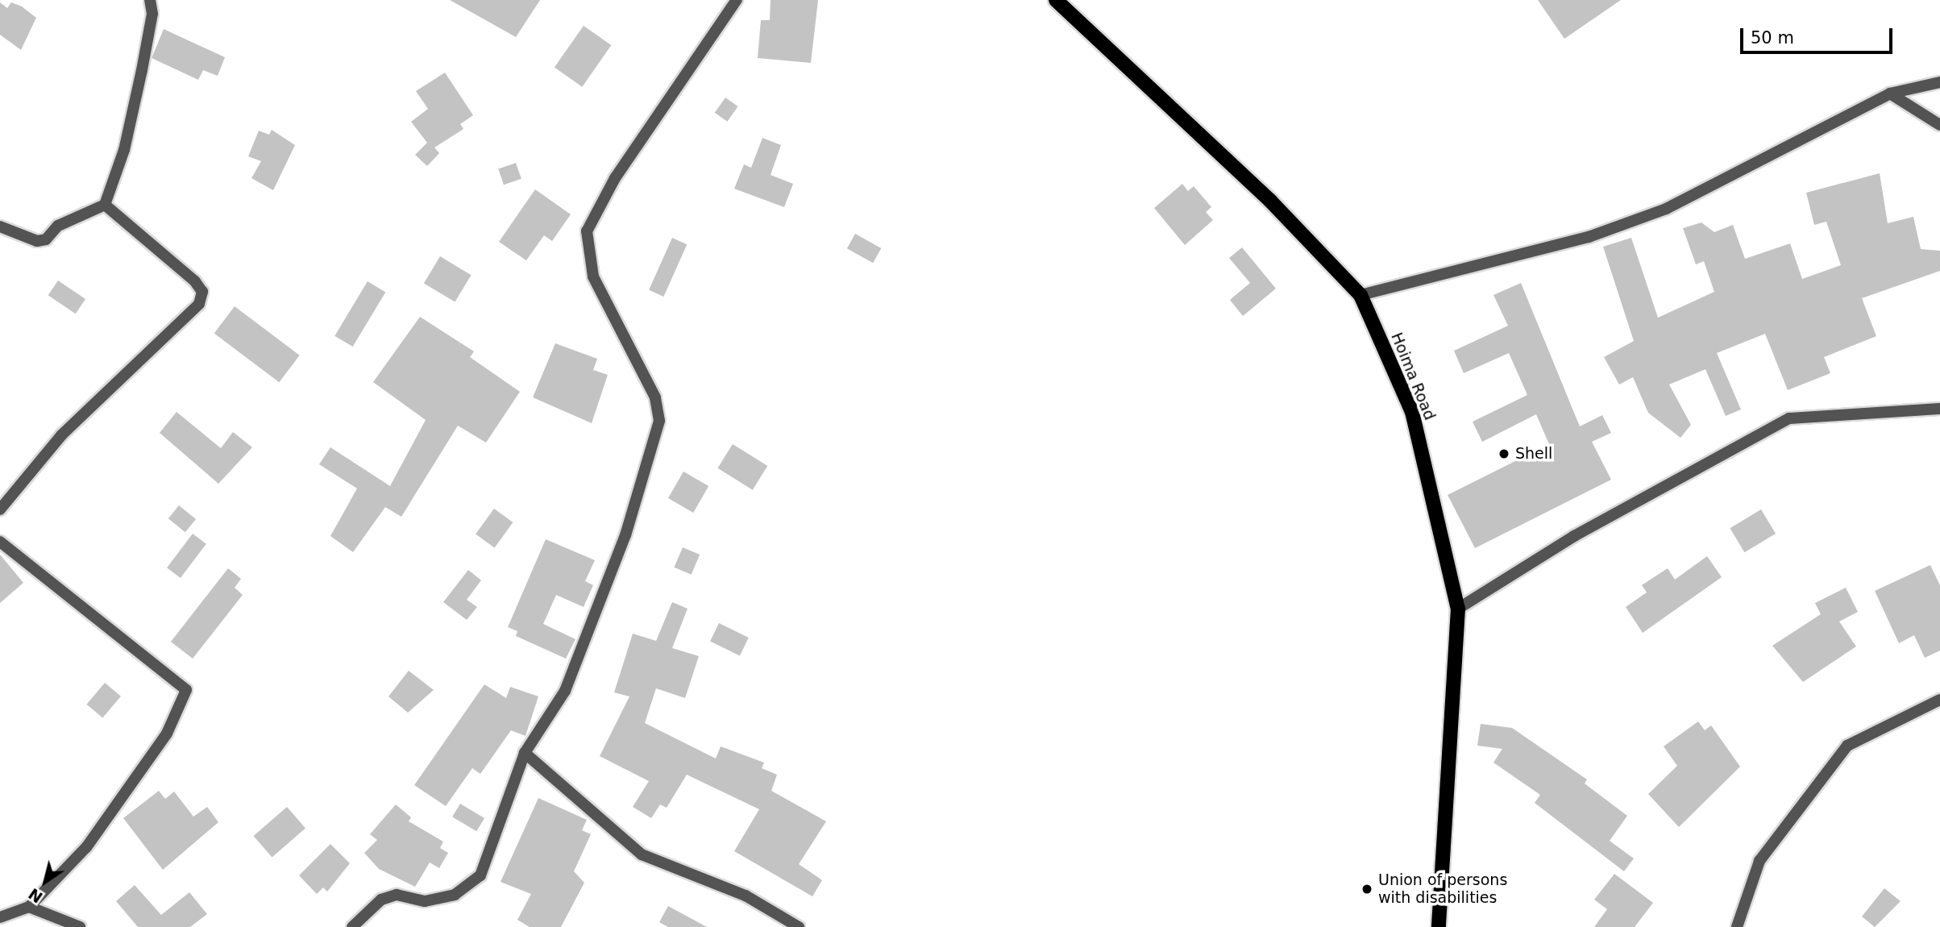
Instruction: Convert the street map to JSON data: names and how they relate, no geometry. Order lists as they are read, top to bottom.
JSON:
{
  "streets": {
    "main road": ["Hoima Road"]
  },
  "places": ["Shell", "Union of persons with disabilities"],
  "scale_bar": "50 m",
  "north": "bottom left"
}
